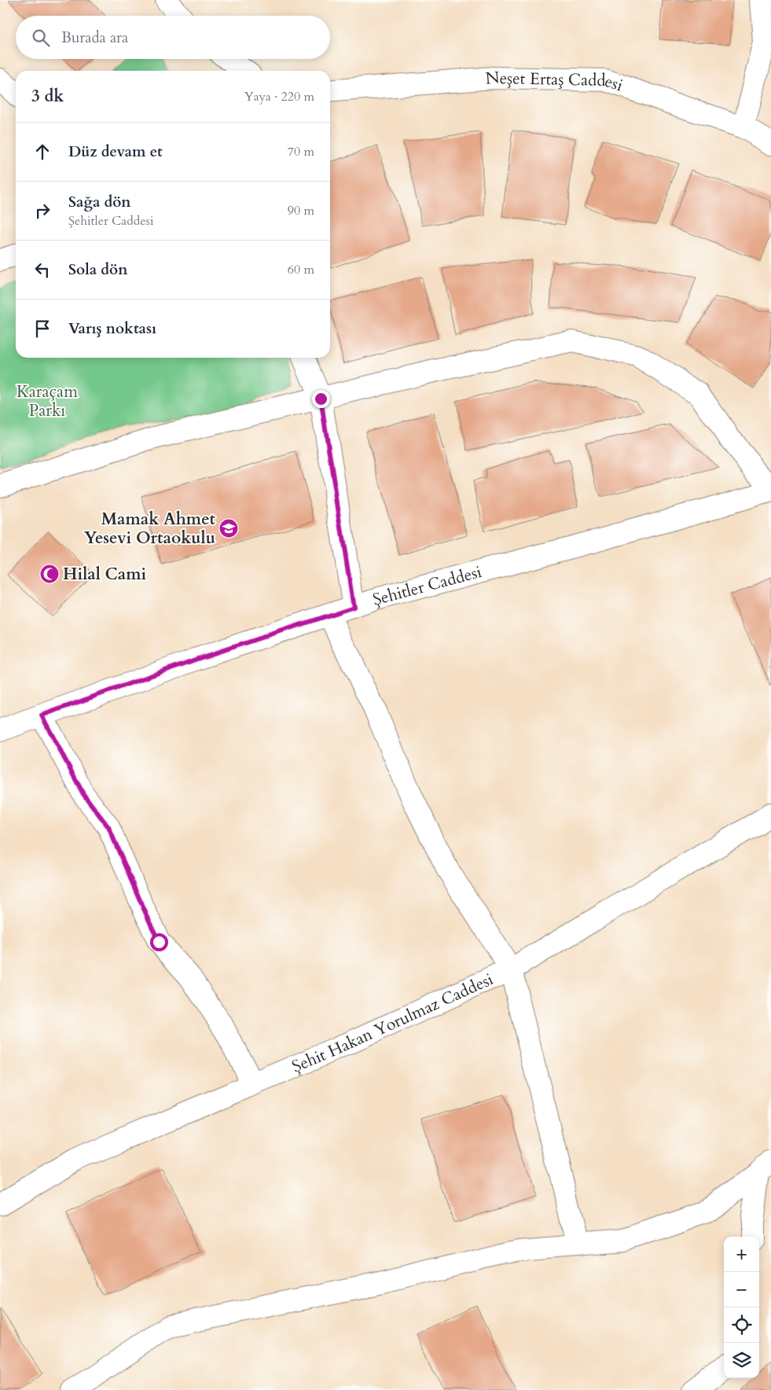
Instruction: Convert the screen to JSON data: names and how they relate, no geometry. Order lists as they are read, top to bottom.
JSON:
{
  "streets": {
    "street": ["Neşet Ertaş Caddesi", "Şehitler Caddesi", "Şehit Hakan Yorulmaz Caddesi"]
  },
  "parks": ["Karaçam Parkı"],
  "places": {
    "school or university": ["Mamak Ahmet Yesevi Ortaokulu"],
    "mosque": ["Hilal Cami"]
  },
  "page": {
    "search": "Burada ara",
    "heading": ["3 dk", "Yaya · 220 m"],
    "list": [
      ["Düz devam et", "70 m"],
      ["Sağa dön", "Şehitler Caddesi", "90 m"],
      ["Sola dön", "60 m"],
      "Varış noktası"
    ],
    "map_buttons": ["+", "−"]
  }
}
